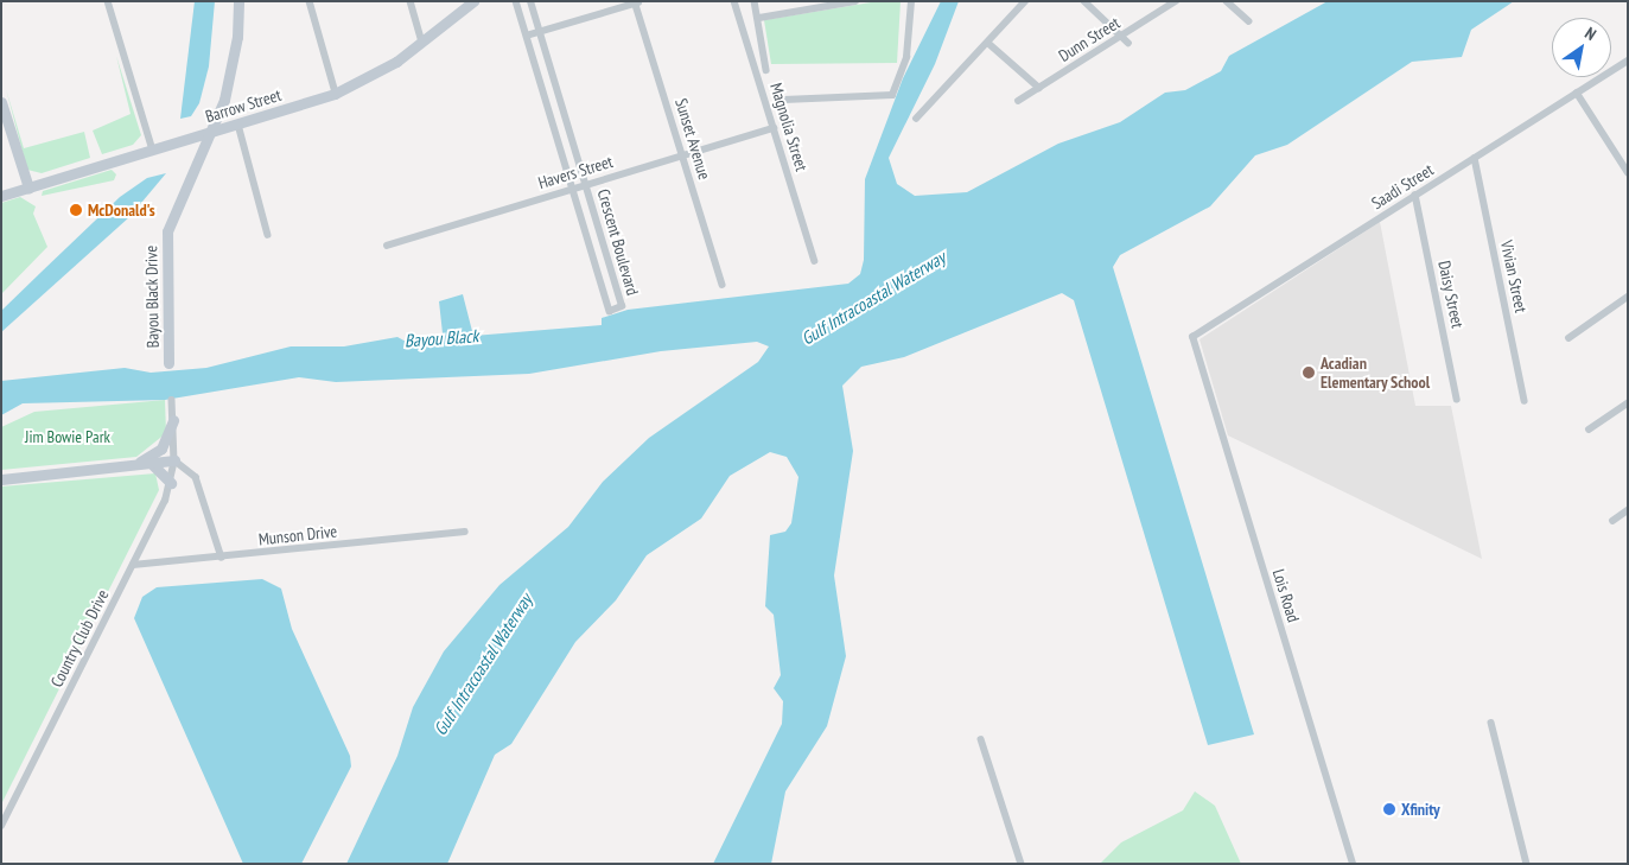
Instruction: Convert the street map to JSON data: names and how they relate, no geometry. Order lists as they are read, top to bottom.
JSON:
{
  "streets": {
    "main road": ["Barrow Street", "Bayou Black Drive"],
    "street": [
      "Dunn Street",
      "Magnolia Street",
      "Sunset Avenue",
      "Havers Street",
      "Saadi Street",
      "Crescent Boulevard",
      "Vivian Street",
      "Daisy Street",
      "Munson Drive",
      "Lois Road",
      "Country Club Drive"
    ]
  },
  "crossings": [
    ["Barrow Street", "Bayou Black Drive"],
    ["Magnolia Street", "Havers Street"],
    ["Sunset Avenue", "Havers Street"],
    ["Havers Street", "Crescent Boulevard"],
    ["Saadi Street", "Vivian Street"],
    ["Saadi Street", "Daisy Street"],
    ["Saadi Street", "Lois Road"],
    ["Munson Drive", "Country Club Drive"]
  ],
  "water": ["Gulf Intracoastal Waterway", "Bayou Black"],
  "parks": ["Jim Bowie Park"],
  "places": ["McDonald's", "Acadian Elementary School", "Xfinity"],
  "north": "top right"
}
